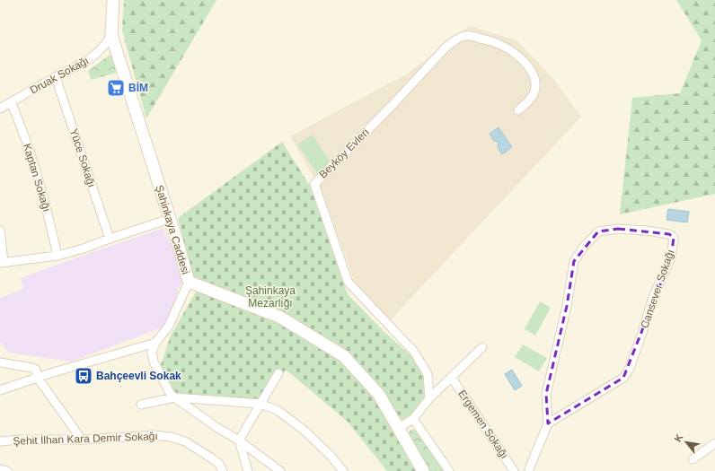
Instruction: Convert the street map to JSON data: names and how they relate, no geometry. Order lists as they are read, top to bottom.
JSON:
{
  "streets": {
    "street": [
      "Druak Sokağı",
      "Beyköy Evleri",
      "Yüce Sokağı",
      "Kaptan Sokağı",
      "Şahinkaya Caddesi",
      "Cansever Sokağı",
      "Ergemen Sokağı",
      "Şehit İlhan Kara Demir Sokağı"
    ]
  },
  "crossings": [
    ["Druak Sokağı", "Yüce Sokağı"],
    ["Druak Sokağı", "Kaptan Sokağı"],
    ["Druak Sokağı", "Şahinkaya Caddesi"]
  ],
  "parks": ["Şahinkaya Mezarlığı"],
  "places": {
    "supermarket": ["BİM"],
    "bus stop": ["Bahçeevli Sokak"]
  },
  "north": "top left"
}
